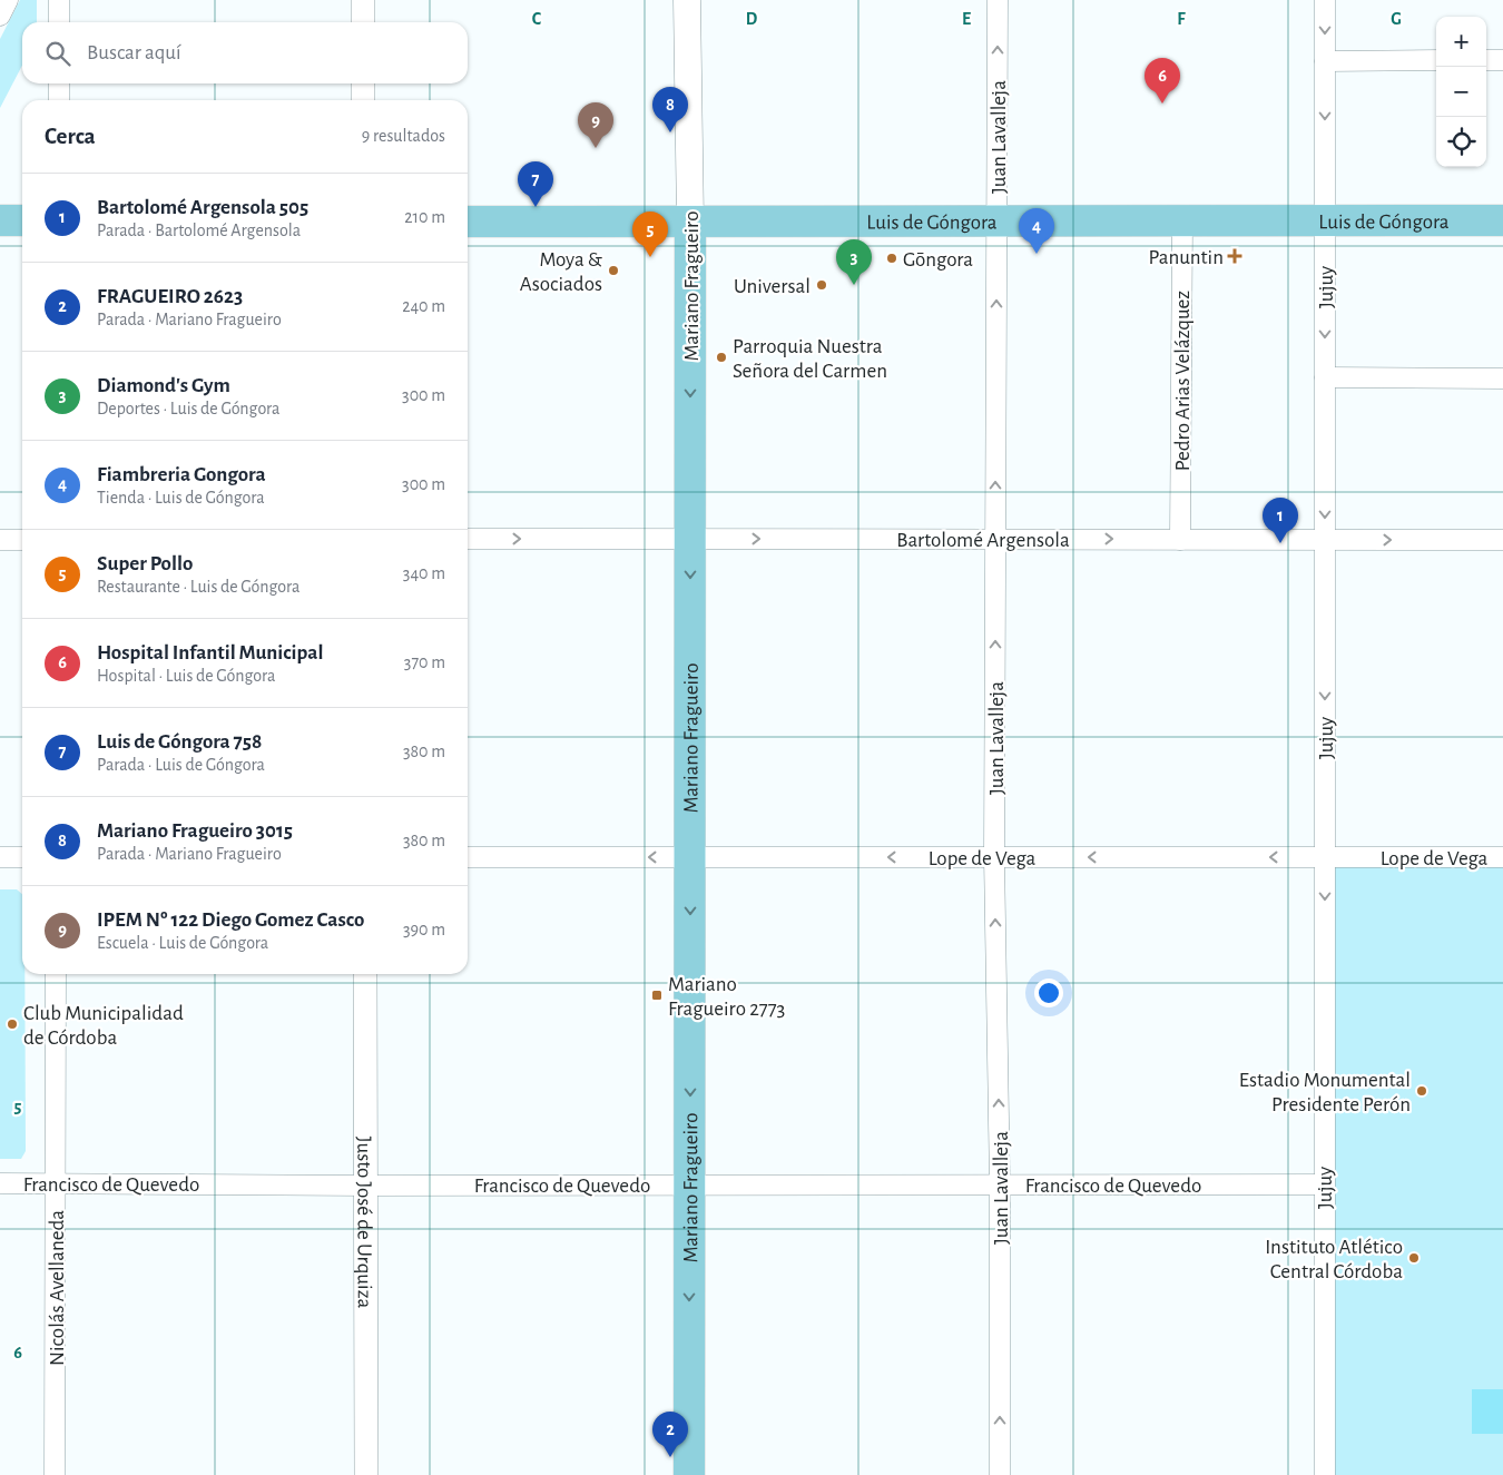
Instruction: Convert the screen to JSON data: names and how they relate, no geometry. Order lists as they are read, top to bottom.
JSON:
{
  "streets": {
    "main road": ["Luis de Góngora", "Mariano Fragueiro"],
    "street": [
      "Juan Lavalleja",
      "Jujuy",
      "Pedro Arias Velázquez",
      "Bartolomé Argensola",
      "Lope de Vega",
      "Francisco de Quevedo",
      "Justo José de Urquiza",
      "Nicolás Avellaneda"
    ]
  },
  "crossings": [
    ["Juan Lavalleja", "Luis de Góngora"],
    ["Juan Lavalleja", "Bartolomé Argensola"],
    ["Juan Lavalleja", "Lope de Vega"],
    ["Juan Lavalleja", "Francisco de Quevedo"],
    ["Luis de Góngora", "Mariano Fragueiro"],
    ["Luis de Góngora", "Jujuy"],
    ["Luis de Góngora", "Pedro Arias Velázquez"],
    ["Mariano Fragueiro", "Bartolomé Argensola"],
    ["Mariano Fragueiro", "Lope de Vega"],
    ["Mariano Fragueiro", "Francisco de Quevedo"],
    ["Jujuy", "Bartolomé Argensola"],
    ["Jujuy", "Lope de Vega"],
    ["Jujuy", "Francisco de Quevedo"],
    ["Pedro Arias Velázquez", "Bartolomé Argensola"],
    ["Francisco de Quevedo", "Justo José de Urquiza"],
    ["Francisco de Quevedo", "Nicolás Avellaneda"]
  ],
  "one_way": [
    "Juan Lavalleja",
    "Mariano Fragueiro",
    "Jujuy",
    "Bartolomé Argensola",
    "Lope de Vega"
  ],
  "places": {
    "health": ["Panuntin"],
    "other": [
      "Gōngora",
      "Moya & Asociados",
      "Universal",
      "Parroquia Nuestra Señora del Carmen",
      "Club Municipalidad de Córdoba",
      "Estadio Monumental Presidente Perón",
      "Instituto Atlético Central Córdoba"
    ],
    "transit": ["Mariano Fragueiro 2773"]
  },
  "page": {
    "map_buttons": ["+", "−"],
    "search": "Buscar aquí",
    "pins": [
      "6",
      "8",
      "9",
      "7",
      "4",
      "5",
      "3",
      "1",
      "2"
    ],
    "heading": ["Cerca", "9 resultados"],
    "list": [
      {
        "mark": "1",
        "name": "Bartolomé Argensola 505",
        "note": "Parada · Bartolomé Argensola",
        "value": "210 m"
      },
      {
        "mark": "2",
        "name": "FRAGUEIRO 2623",
        "note": "Parada · Mariano Fragueiro",
        "value": "240 m"
      },
      {
        "mark": "3",
        "name": "Diamond's Gym",
        "note": "Deportes · Luis de Góngora",
        "value": "300 m"
      },
      {
        "mark": "4",
        "name": "Fiambreria Gongora",
        "note": "Tienda · Luis de Góngora",
        "value": "300 m"
      },
      {
        "mark": "5",
        "name": "Super Pollo",
        "note": "Restaurante · Luis de Góngora",
        "value": "340 m"
      },
      {
        "mark": "6",
        "name": "Hospital Infantil Municipal",
        "note": "Hospital · Luis de Góngora",
        "value": "370 m"
      },
      {
        "mark": "7",
        "name": "Luis de Góngora 758",
        "note": "Parada · Luis de Góngora",
        "value": "380 m"
      },
      {
        "mark": "8",
        "name": "Mariano Fragueiro 3015",
        "note": "Parada · Mariano Fragueiro",
        "value": "380 m"
      },
      {
        "mark": "9",
        "name": "IPEM Nº 122 Diego Gomez Casco",
        "note": "Escuela · Luis de Góngora",
        "value": "390 m"
      }
    ]
  },
  "grid": {
    "columns": [
      "C",
      "D",
      "E",
      "F",
      "G"
    ],
    "rows": ["5", "6"]
  }
}
